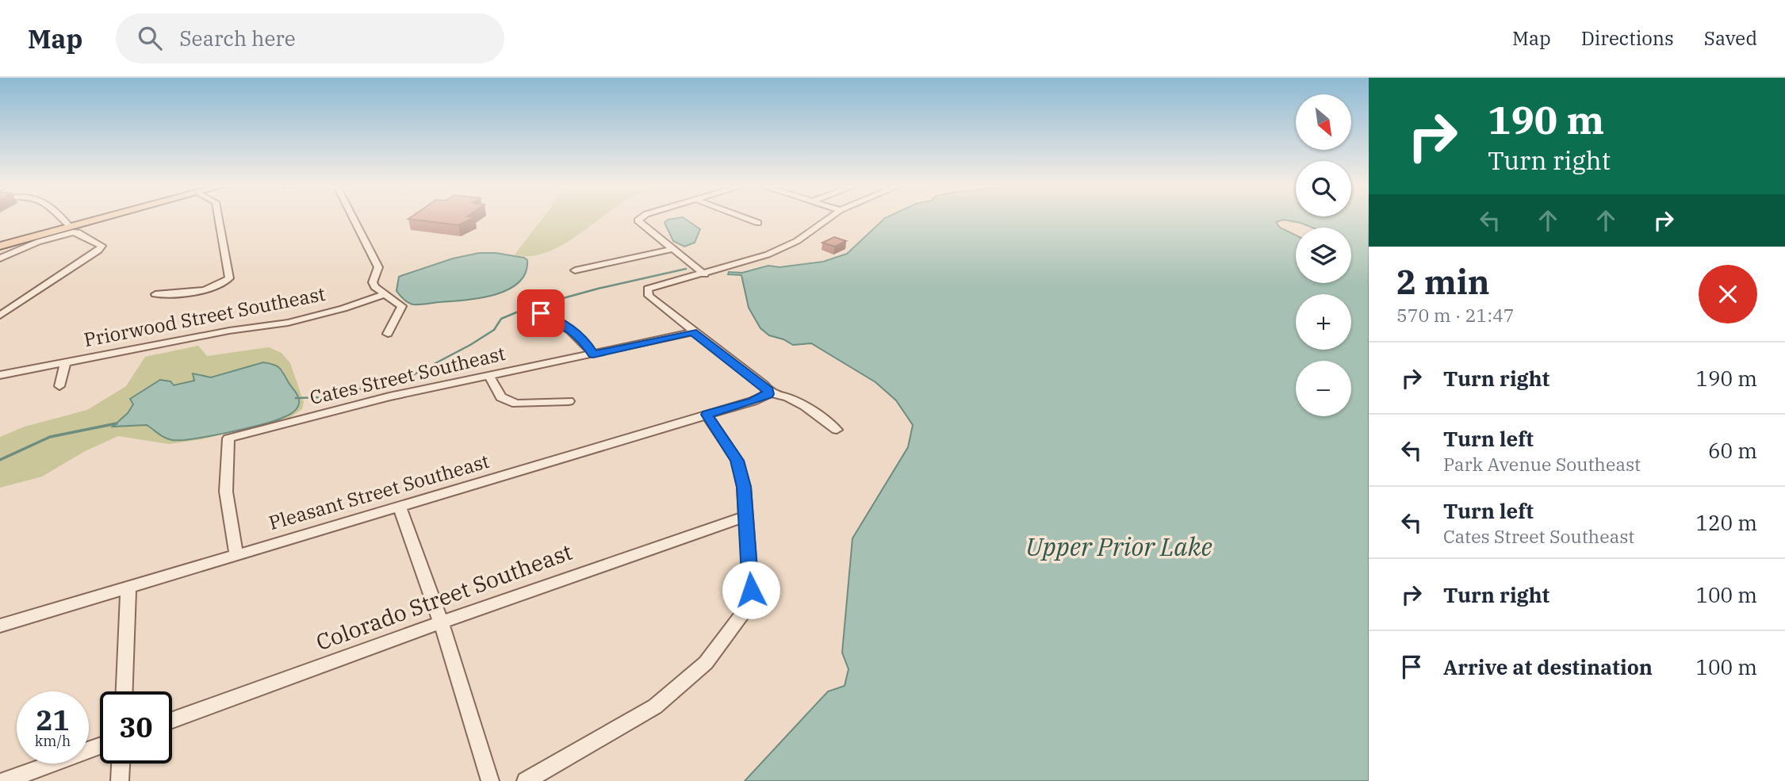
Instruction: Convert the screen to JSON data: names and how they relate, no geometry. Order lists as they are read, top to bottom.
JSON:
{
  "streets": {
    "street": [
      "Priorwood Street Southeast",
      "Cates Street Southeast",
      "Pleasant Street Southeast",
      "Colorado Street Southeast"
    ]
  },
  "crossings": [
    ["Cates Street Southeast", "Pleasant Street Southeast"]
  ],
  "water": ["Upper Prior Lake"],
  "north": "bottom right",
  "page": {
    "header": "Map",
    "search": "Search here",
    "nav": ["Map", "Directions", "Saved"],
    "turn": ["190 m", "Turn right"],
    "map_buttons": ["+", "−"],
    "heading": ["2 min", "570 m · 21:47"],
    "list": [
      {
        "name": "Turn right",
        "value": "190 m"
      },
      {
        "name": "Turn left",
        "note": "Park Avenue Southeast",
        "value": "60 m"
      },
      {
        "name": "Turn left",
        "note": "Cates Street Southeast",
        "value": "120 m"
      },
      {
        "name": "Turn right",
        "value": "100 m"
      },
      {
        "name": "Arrive at destination",
        "value": "100 m"
      }
    ],
    "speed": "21 km/h",
    "limit": "30"
  }
}
